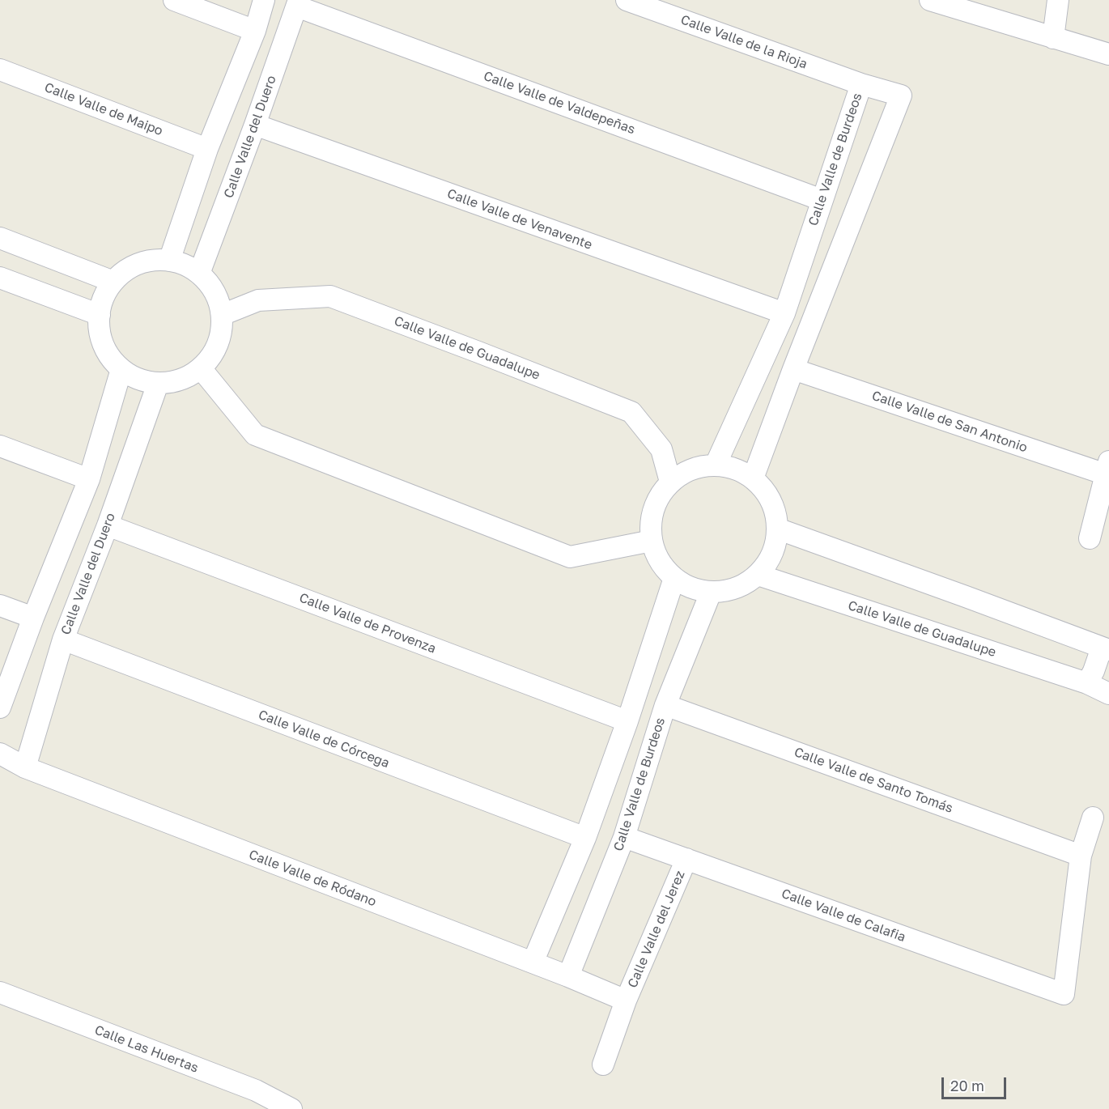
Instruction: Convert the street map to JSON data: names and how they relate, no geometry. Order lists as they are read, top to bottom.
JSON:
{
  "streets": {
    "street": [
      "Calle Valle de la Rioja",
      "Calle Valle de Valdepeñas",
      "Calle Valle de Maipo",
      "Calle Valle del Duero",
      "Calle Valle de Burdeos",
      "Calle Valle de Venavente",
      "Calle Valle de Guadalupe",
      "Calle Valle de San Antonio",
      "Calle Valle de Provenza",
      "Calle Valle de Córcega",
      "Calle Valle de Santo Tomás",
      "Calle Valle de Ródano",
      "Calle Valle de Calafia",
      "Calle Valle del Jerez",
      "Calle Las Huertas"
    ]
  },
  "crossings": [
    ["Calle Valle de la Rioja", "Calle Valle de Burdeos"],
    ["Calle Valle de Valdepeñas", "Calle Valle del Duero"],
    ["Calle Valle de Valdepeñas", "Calle Valle de Burdeos"],
    ["Calle Valle del Duero", "Calle Valle de Venavente"],
    ["Calle Valle del Duero", "Calle Valle de Guadalupe"],
    ["Calle Valle del Duero", "Calle Valle de Provenza"],
    ["Calle Valle del Duero", "Calle Valle de Córcega"],
    ["Calle Valle del Duero", "Calle Valle de Ródano"],
    ["Calle Valle de Burdeos", "Calle Valle de Venavente"],
    ["Calle Valle de Burdeos", "Calle Valle de Guadalupe"],
    ["Calle Valle de Burdeos", "Calle Valle de San Antonio"],
    ["Calle Valle de Burdeos", "Calle Valle de Santo Tomás"],
    ["Calle Valle de Burdeos", "Calle Valle de Ródano"],
    ["Calle Valle de Burdeos", "Calle Valle de Calafia"],
    ["Calle Valle de Santo Tomás", "Calle Valle de Calafia"],
    ["Calle Valle de Ródano", "Calle Valle del Jerez"],
    ["Calle Valle de Calafia", "Calle Valle del Jerez"]
  ],
  "scale_bar": "20 m"
}
